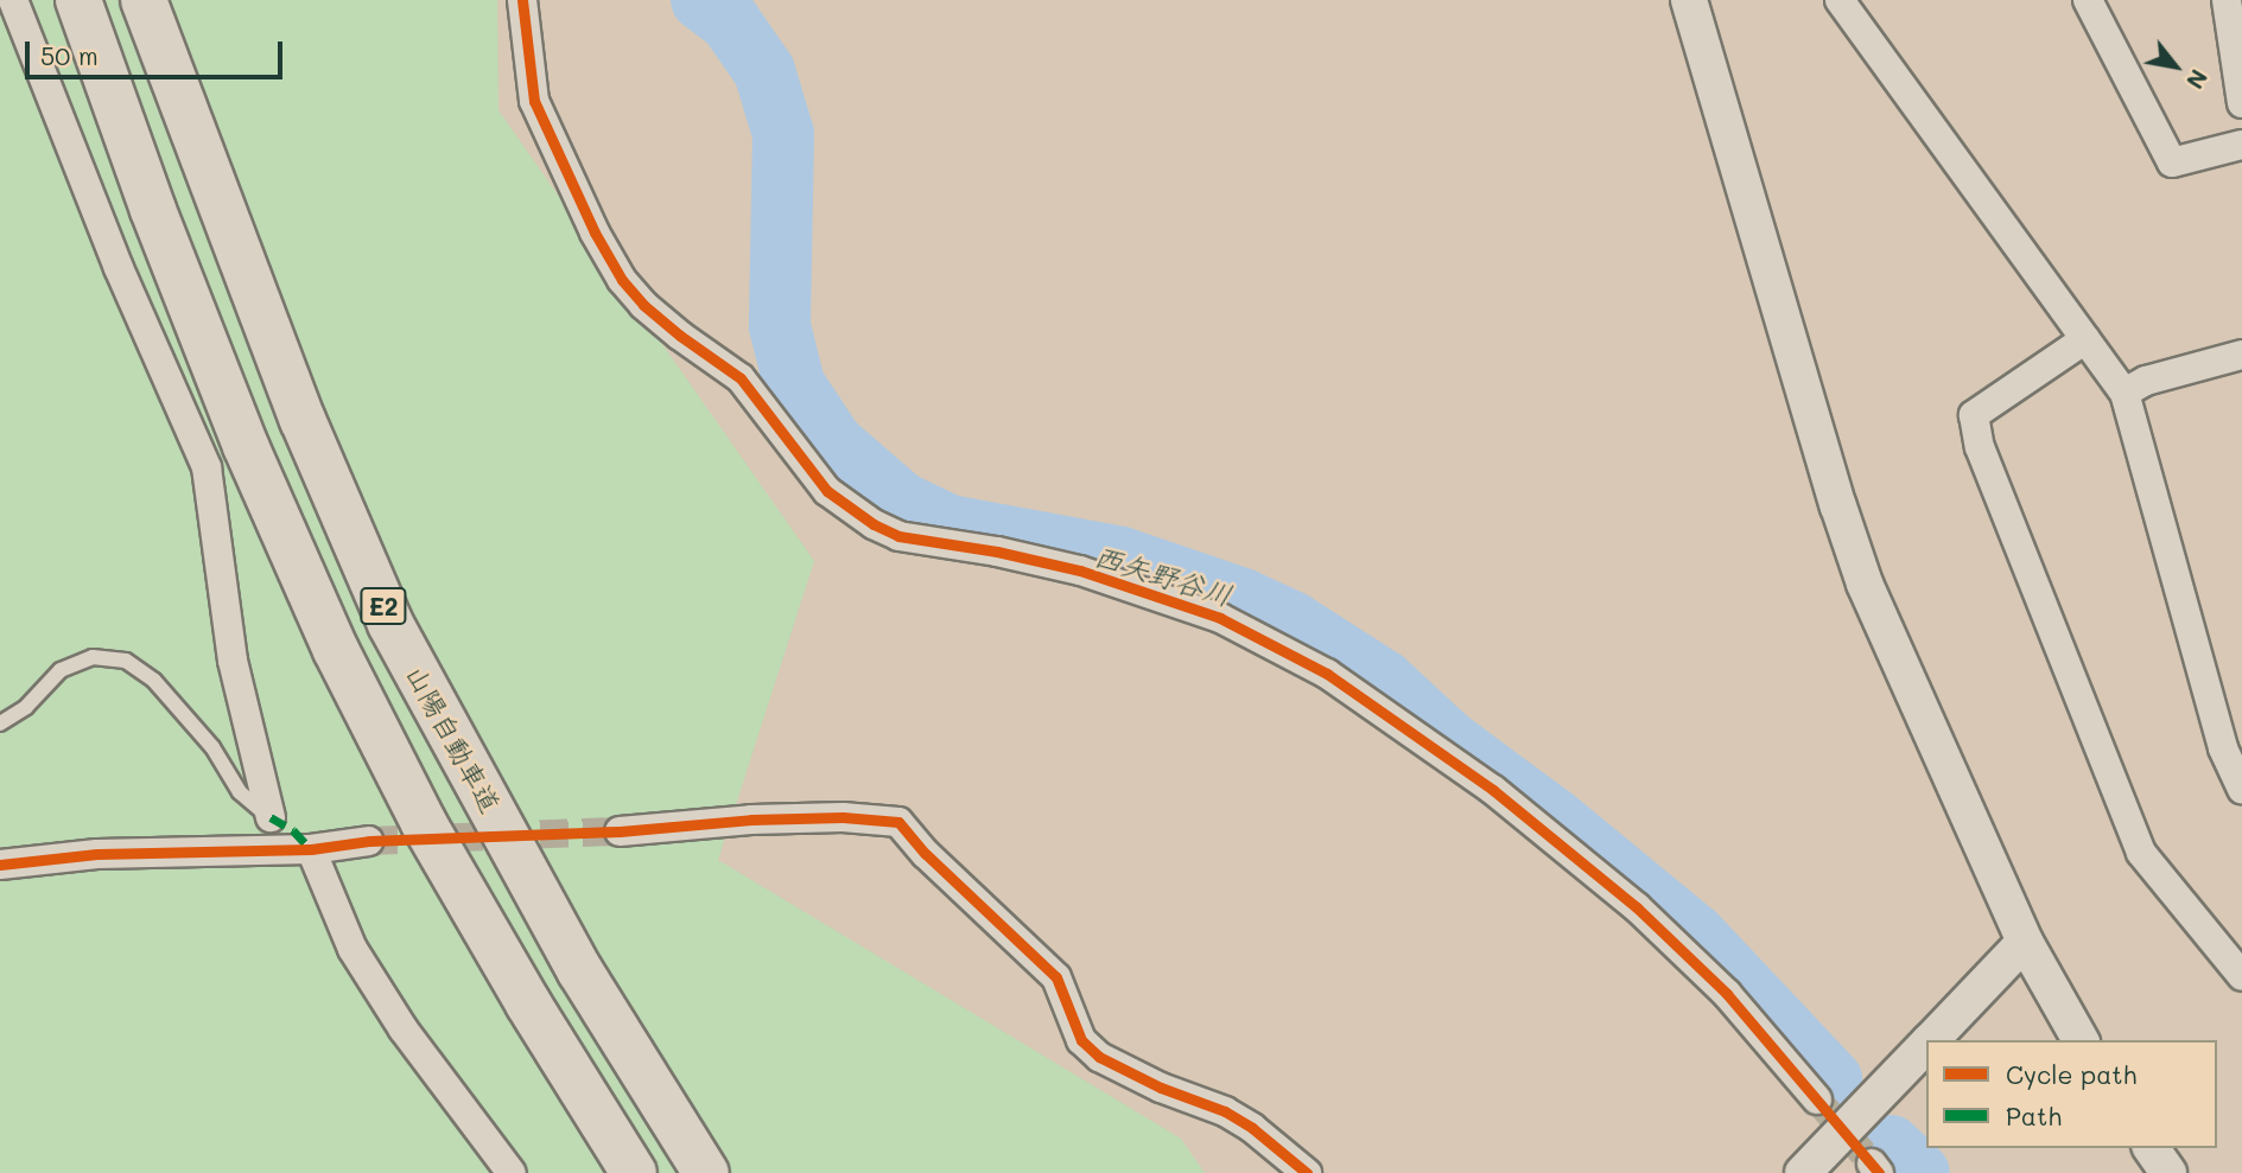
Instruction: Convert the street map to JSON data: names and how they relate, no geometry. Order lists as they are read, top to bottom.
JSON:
{
  "streets": {
    "highway": ["E2", "山陽自動車道"]
  },
  "water": ["西矢野谷川"],
  "legend": ["Cycle path", "Path"],
  "scale_bar": "50 m",
  "north": "bottom right"
}
